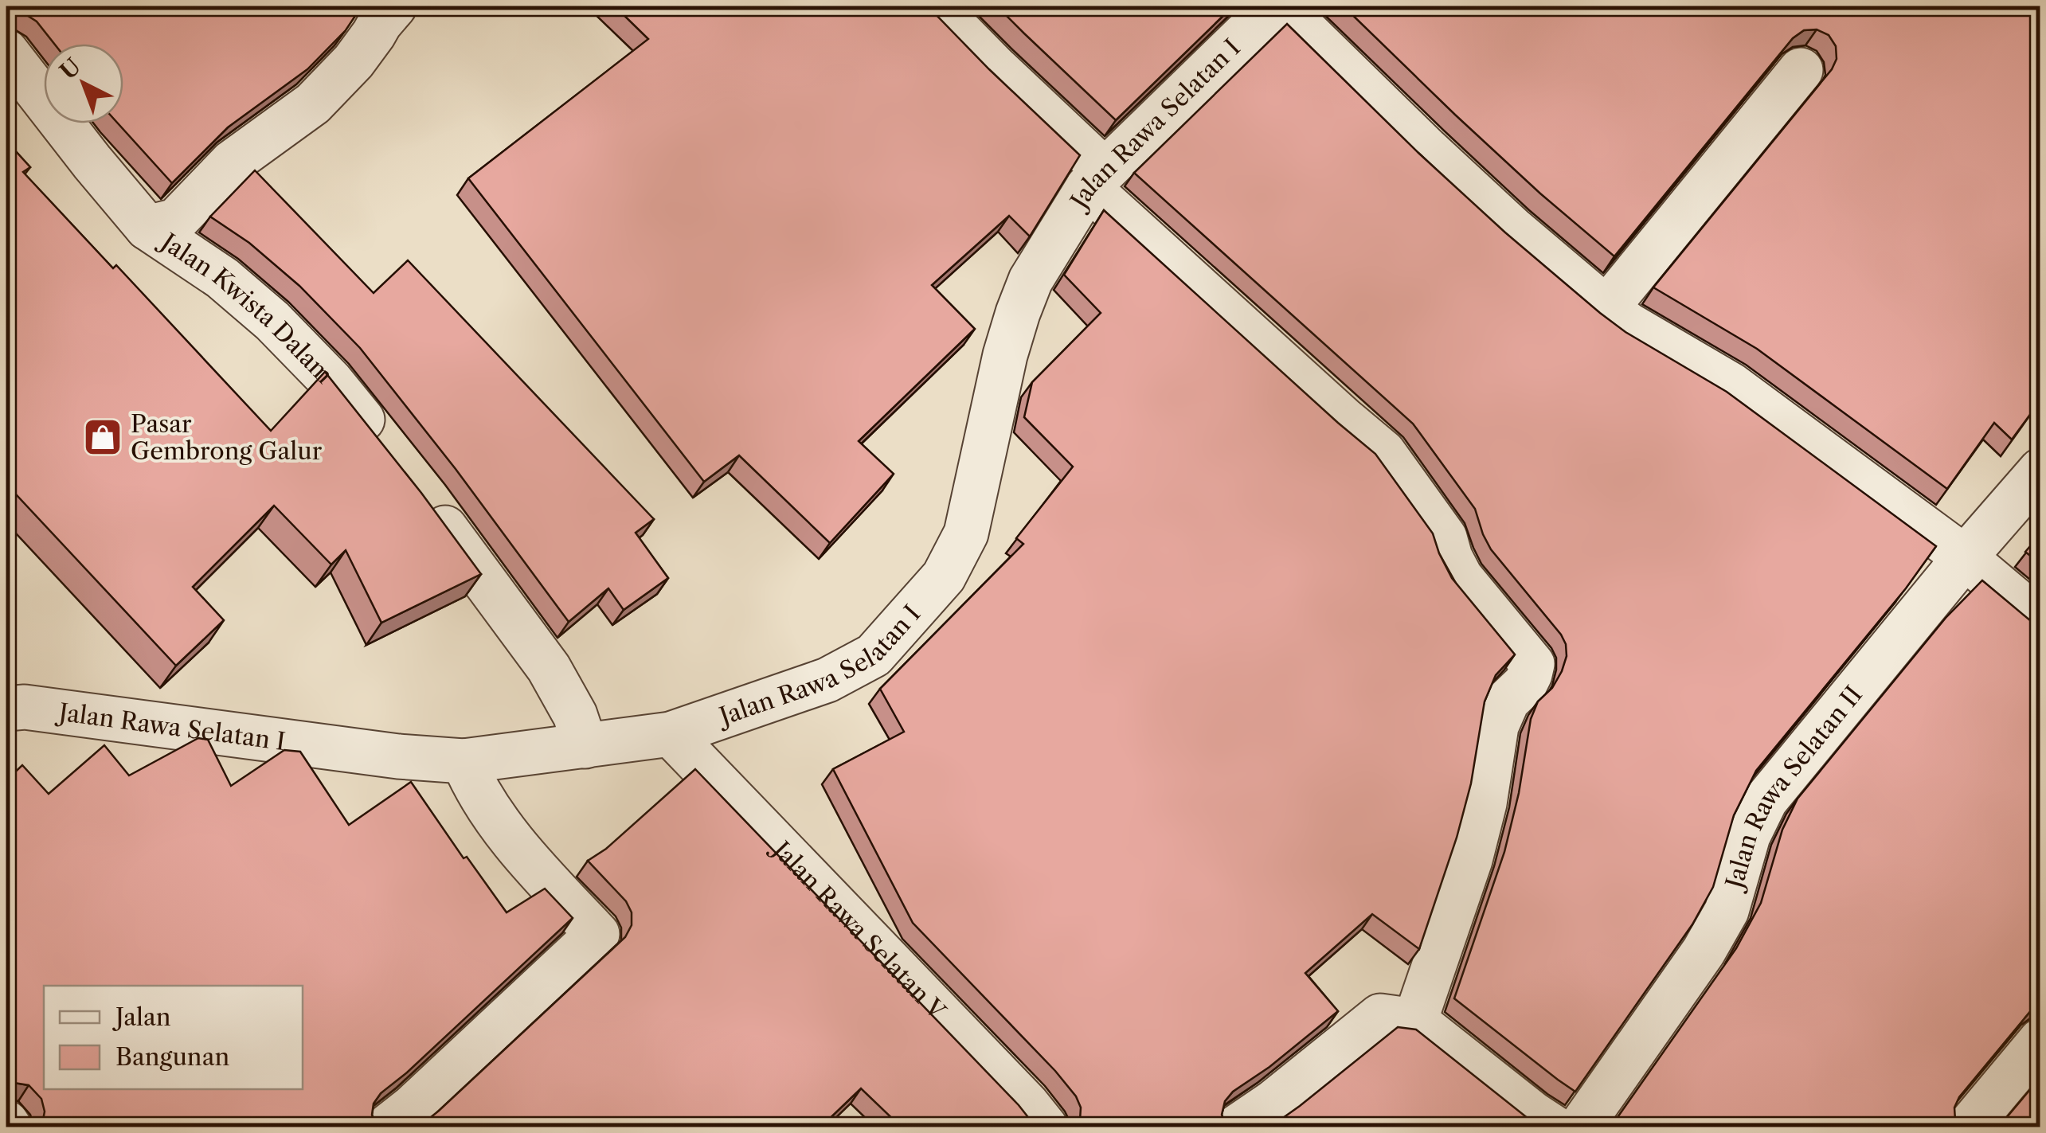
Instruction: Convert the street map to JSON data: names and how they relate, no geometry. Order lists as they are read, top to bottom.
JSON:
{
  "streets": {
    "street": [
      "Jalan Rawa Selatan I",
      "Jalan Kwista Dalam",
      "Jalan Rawa Selatan II",
      "Jalan Rawa Selatan V"
    ]
  },
  "crossings": [
    ["Jalan Rawa Selatan I", "Jalan Rawa Selatan V"]
  ],
  "places": {
    "shop": ["Pasar Gembrong Galur"]
  },
  "legend": ["Jalan", "Bangunan"],
  "north": "top left"
}
